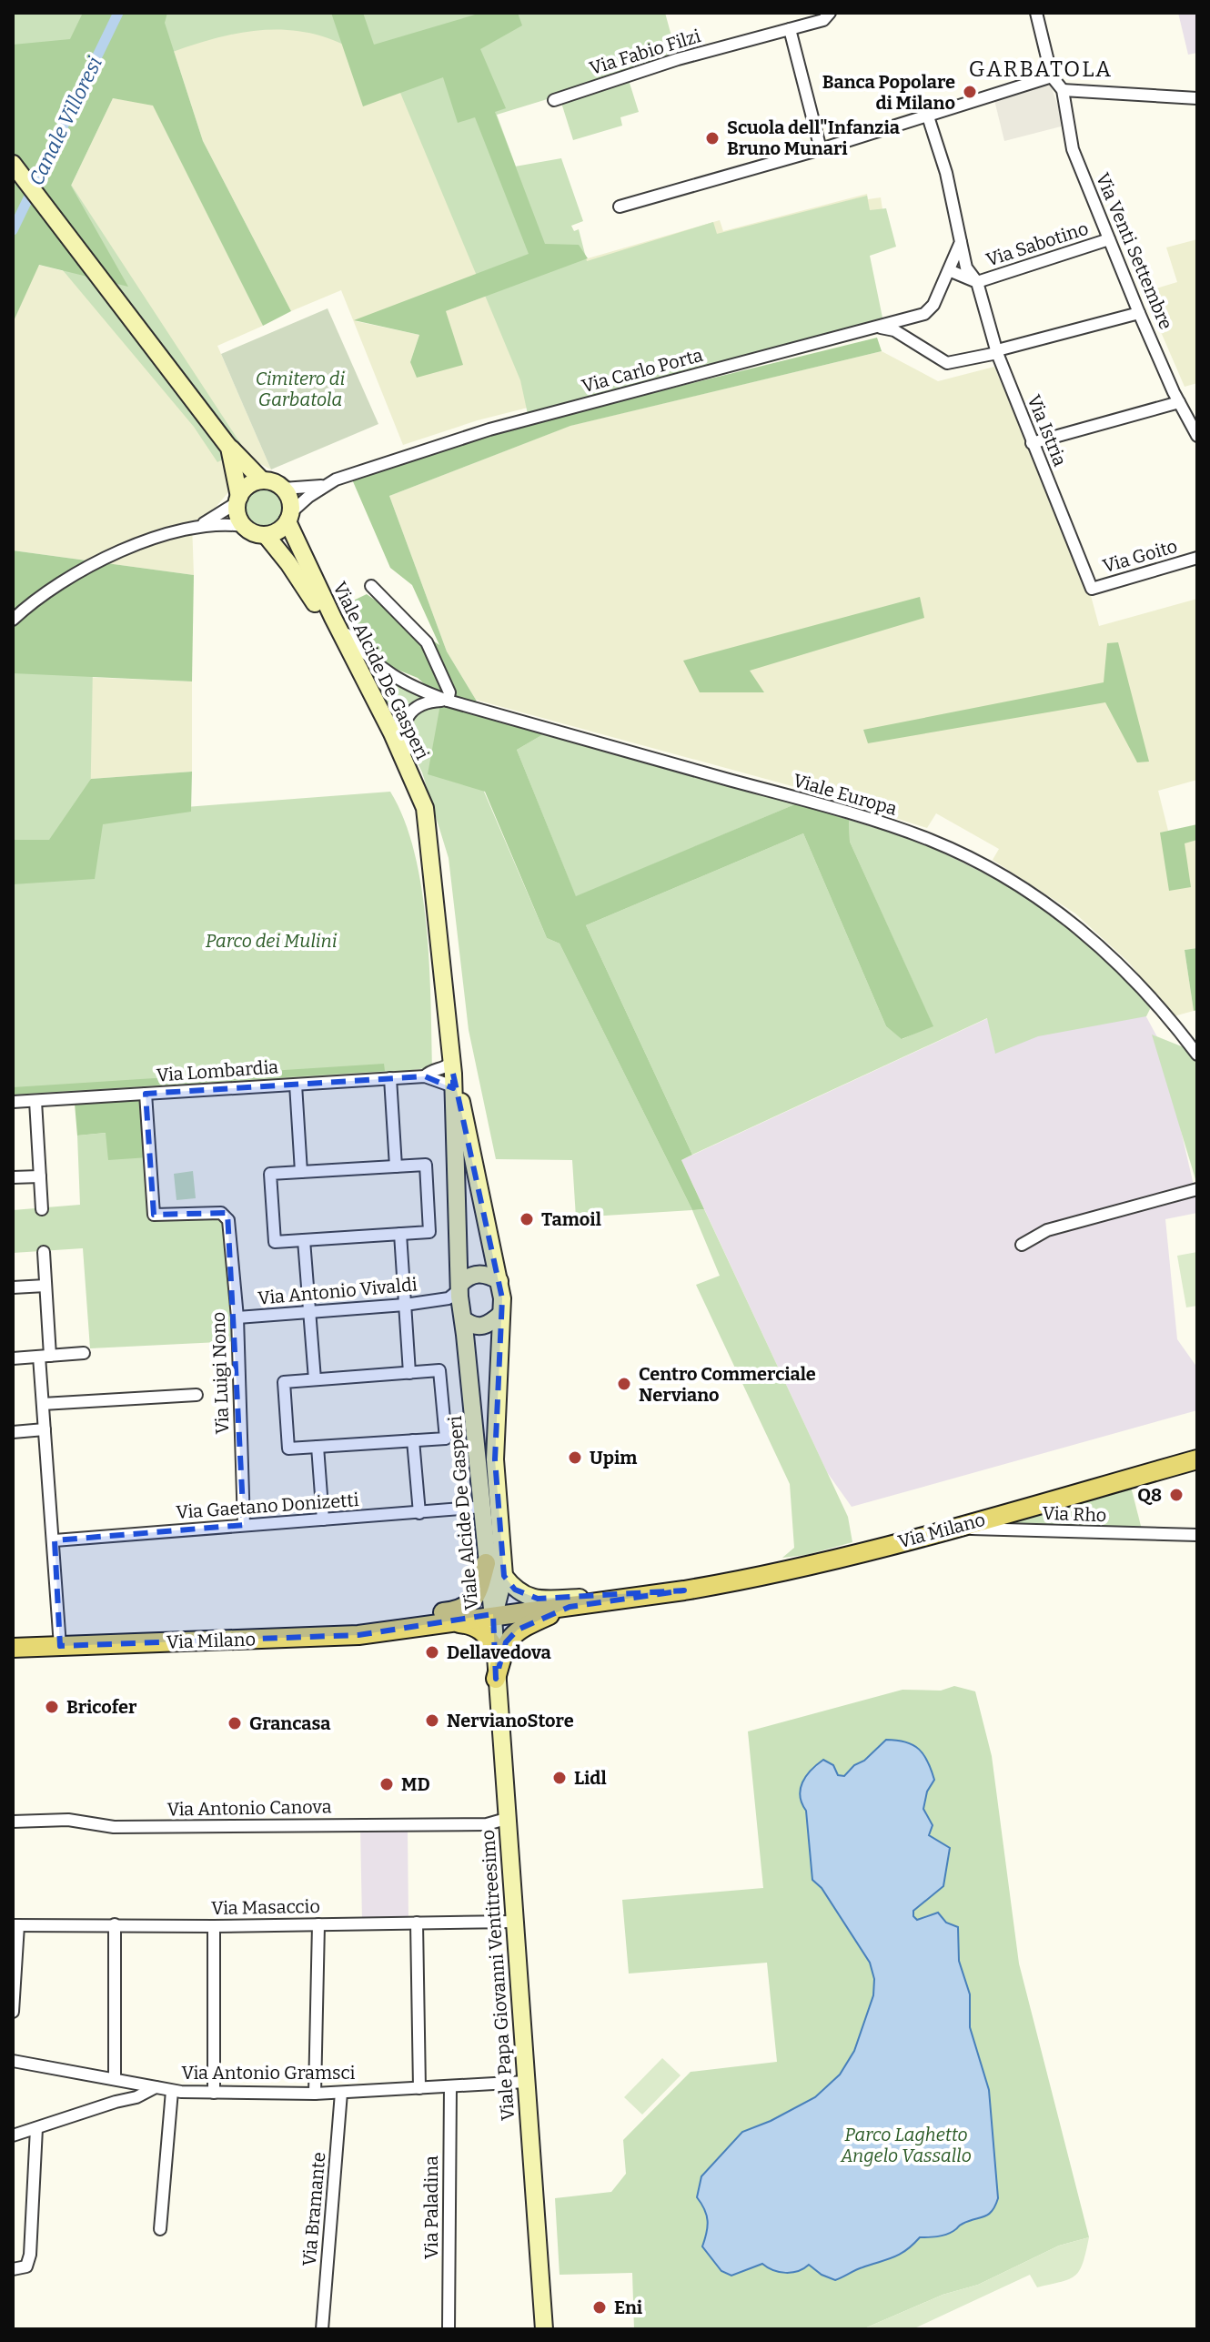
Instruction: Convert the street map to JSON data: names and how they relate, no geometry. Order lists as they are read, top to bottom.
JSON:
{
  "streets": {
    "main road": ["Via Milano"],
    "street": [
      "Via Fabio Filzi",
      "Via Sabotino",
      "Via Venti Settembre",
      "Via Carlo Porta",
      "Via Istria",
      "Via Goito",
      "Viale Alcide De Gasperi",
      "Viale Europa",
      "Via Lombardia",
      "Via Antonio Vivaldi",
      "Via Luigi Nono",
      "Via Gaetano Donizetti",
      "Via Rho",
      "Via Antonio Canova",
      "Via Masaccio",
      "Viale Papa Giovanni Ventitreesimo",
      "Via Antonio Gramsci",
      "Via Paladina",
      "Via Bramante"
    ]
  },
  "crossings": [
    ["Via Sabotino", "Via Venti Settembre"],
    ["Via Sabotino", "Via Carlo Porta"],
    ["Via Sabotino", "Via Istria"],
    ["Via Istria", "Via Goito"],
    ["Viale Alcide De Gasperi", "Viale Europa"],
    ["Viale Alcide De Gasperi", "Via Lombardia"],
    ["Viale Alcide De Gasperi", "Via Antonio Vivaldi"],
    ["Viale Alcide De Gasperi", "Via Gaetano Donizetti"],
    ["Viale Alcide De Gasperi", "Via Milano"],
    ["Viale Alcide De Gasperi", "Viale Papa Giovanni Ventitreesimo"],
    ["Via Lombardia", "Via Luigi Nono"],
    ["Via Antonio Vivaldi", "Via Luigi Nono"],
    ["Via Luigi Nono", "Via Gaetano Donizetti"],
    ["Via Rho", "Via Milano"],
    ["Via Milano", "Viale Papa Giovanni Ventitreesimo"],
    ["Via Antonio Canova", "Viale Papa Giovanni Ventitreesimo"],
    ["Via Masaccio", "Viale Papa Giovanni Ventitreesimo"],
    ["Viale Papa Giovanni Ventitreesimo", "Via Antonio Gramsci"],
    ["Via Antonio Gramsci", "Via Paladina"],
    ["Via Antonio Gramsci", "Via Bramante"]
  ],
  "districts": ["GARBATOLA"],
  "water": ["Canale Villoresi"],
  "parks": ["Cimitero di Garbatola", "Parco dei Mulini", "Parco Laghetto Angelo Vassallo"],
  "places": [
    "Banca Popolare di Milano",
    "Scuola dell\"Infanzia Bruno Munari",
    "Tamoil",
    "Centro Commerciale Nerviano",
    "Upim",
    "Q8",
    "Dellavedova",
    "Bricofer",
    "NervianoStore",
    "Grancasa",
    "Lidl",
    "MD",
    "Eni"
  ]
}
